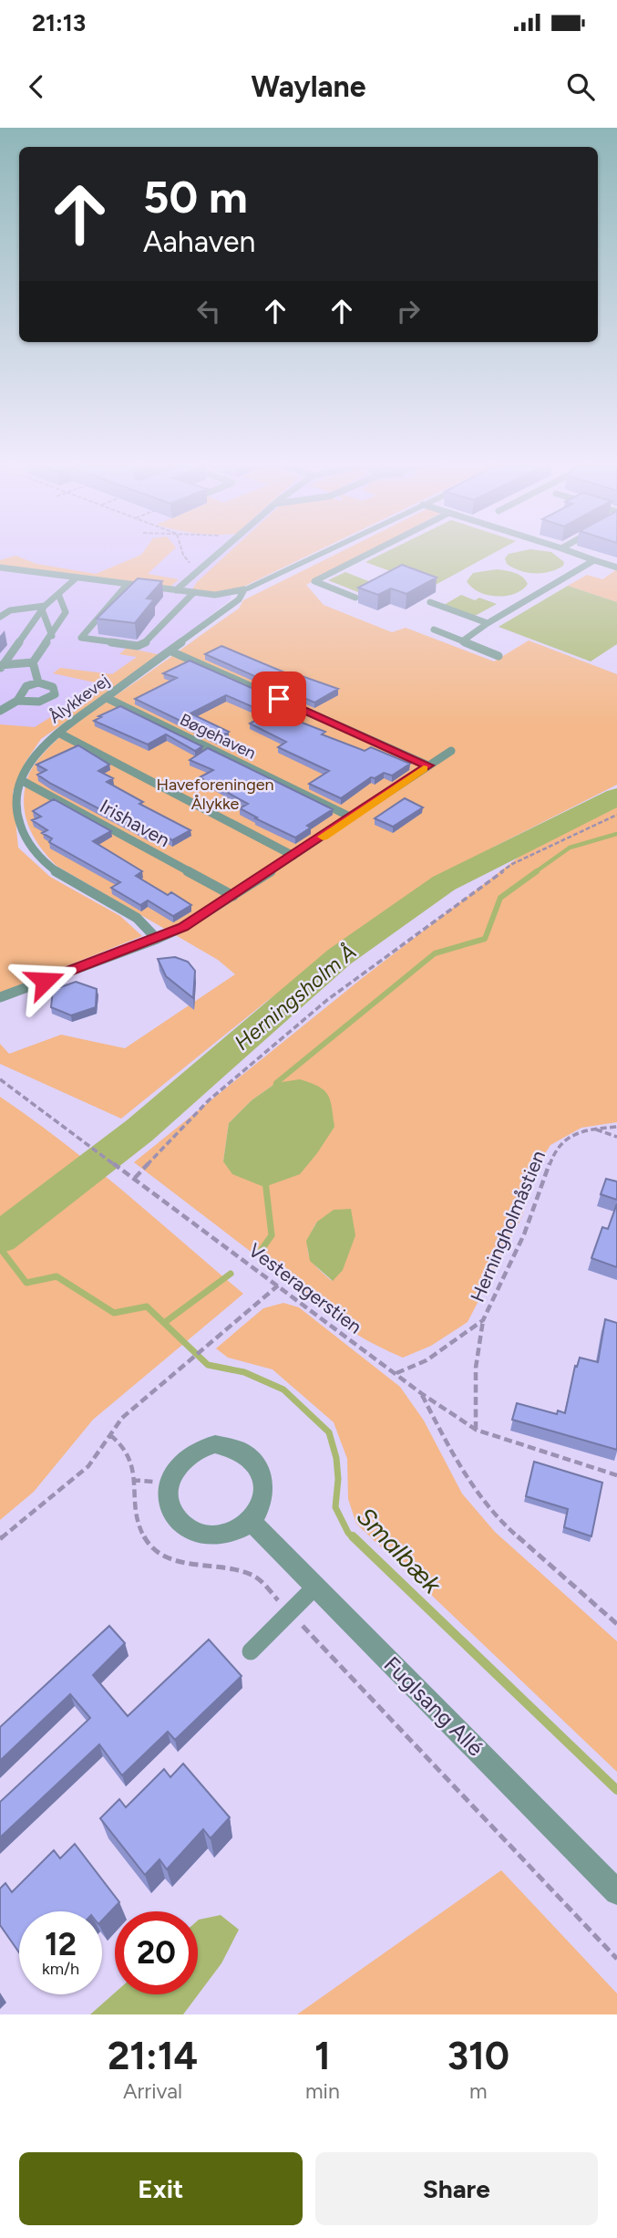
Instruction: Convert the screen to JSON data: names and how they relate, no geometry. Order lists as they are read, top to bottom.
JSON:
{
  "streets": {
    "street": ["Ålykkevej", "Fuglsang Allé"],
    "lane": ["Bøgehaven", "Irishaven"],
    "path": ["Herningholmåstien", "Vesteragerstien"]
  },
  "crossings": [
    ["Ålykkevej", "Bøgehaven"],
    ["Ålykkevej", "Irishaven"],
    ["Herningholmåstien", "Vesteragerstien"]
  ],
  "water": ["Herningsholm Å", "Smalbæk"],
  "parks": ["Haveforeningen Ålykke"],
  "page": {
    "status": "21:13",
    "header": "Waylane",
    "turn": ["50 m", "Aahaven"],
    "speed": "12 km/h",
    "limit": "20",
    "eta": [
      "21:14",
      "Arrival",
      "1",
      "min",
      "310",
      "m"
    ],
    "buttons": ["Exit", "Share"]
  }
}
